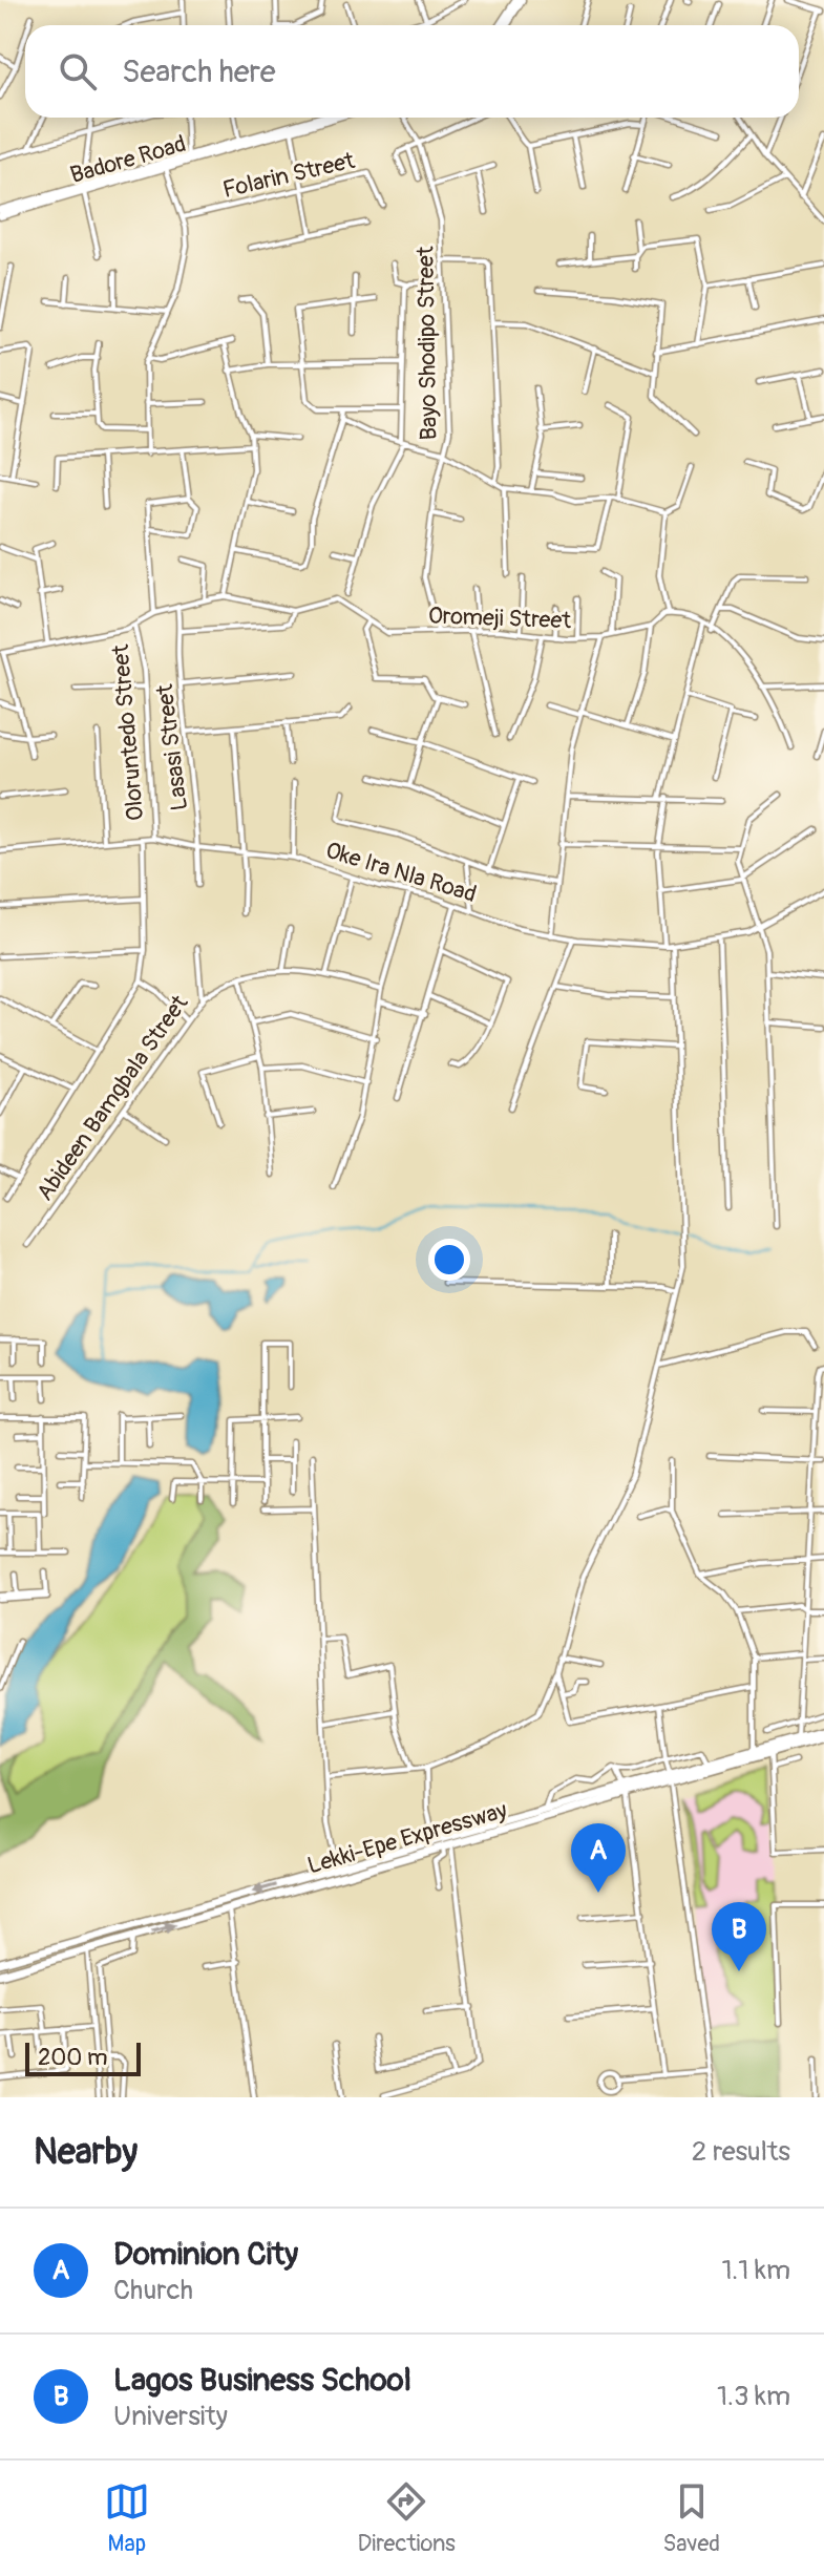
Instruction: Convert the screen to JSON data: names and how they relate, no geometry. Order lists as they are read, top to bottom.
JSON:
{
  "streets": {
    "highway": ["Lekki-Epe Expressway"],
    "main road": ["Badore Road"],
    "street": [
      "Folarin Street",
      "Bayo Shodipo Street",
      "Oromeji Street",
      "Oloruntedo Street",
      "Lasasi Street",
      "Oke Ira Nla Road",
      "Abideen Bamgbala Street"
    ]
  },
  "crossings": [
    ["Bayo Shodipo Street", "Oromeji Street"],
    ["Oromeji Street", "Oloruntedo Street"],
    ["Oromeji Street", "Lasasi Street"],
    ["Oloruntedo Street", "Oke Ira Nla Road"],
    ["Lasasi Street", "Oke Ira Nla Road"]
  ],
  "scale_bar": "200 m",
  "page": {
    "search": "Search here",
    "pins": ["A", "B"],
    "scale": "200 m",
    "heading": ["Nearby", "2 results"],
    "list": [
      {
        "mark": "A",
        "name": "Dominion City",
        "note": "Church",
        "value": "1.1 km"
      },
      {
        "mark": "B",
        "name": "Lagos Business School",
        "note": "University",
        "value": "1.3 km"
      }
    ],
    "nav": ["Map", "Directions", "Saved"]
  }
}
